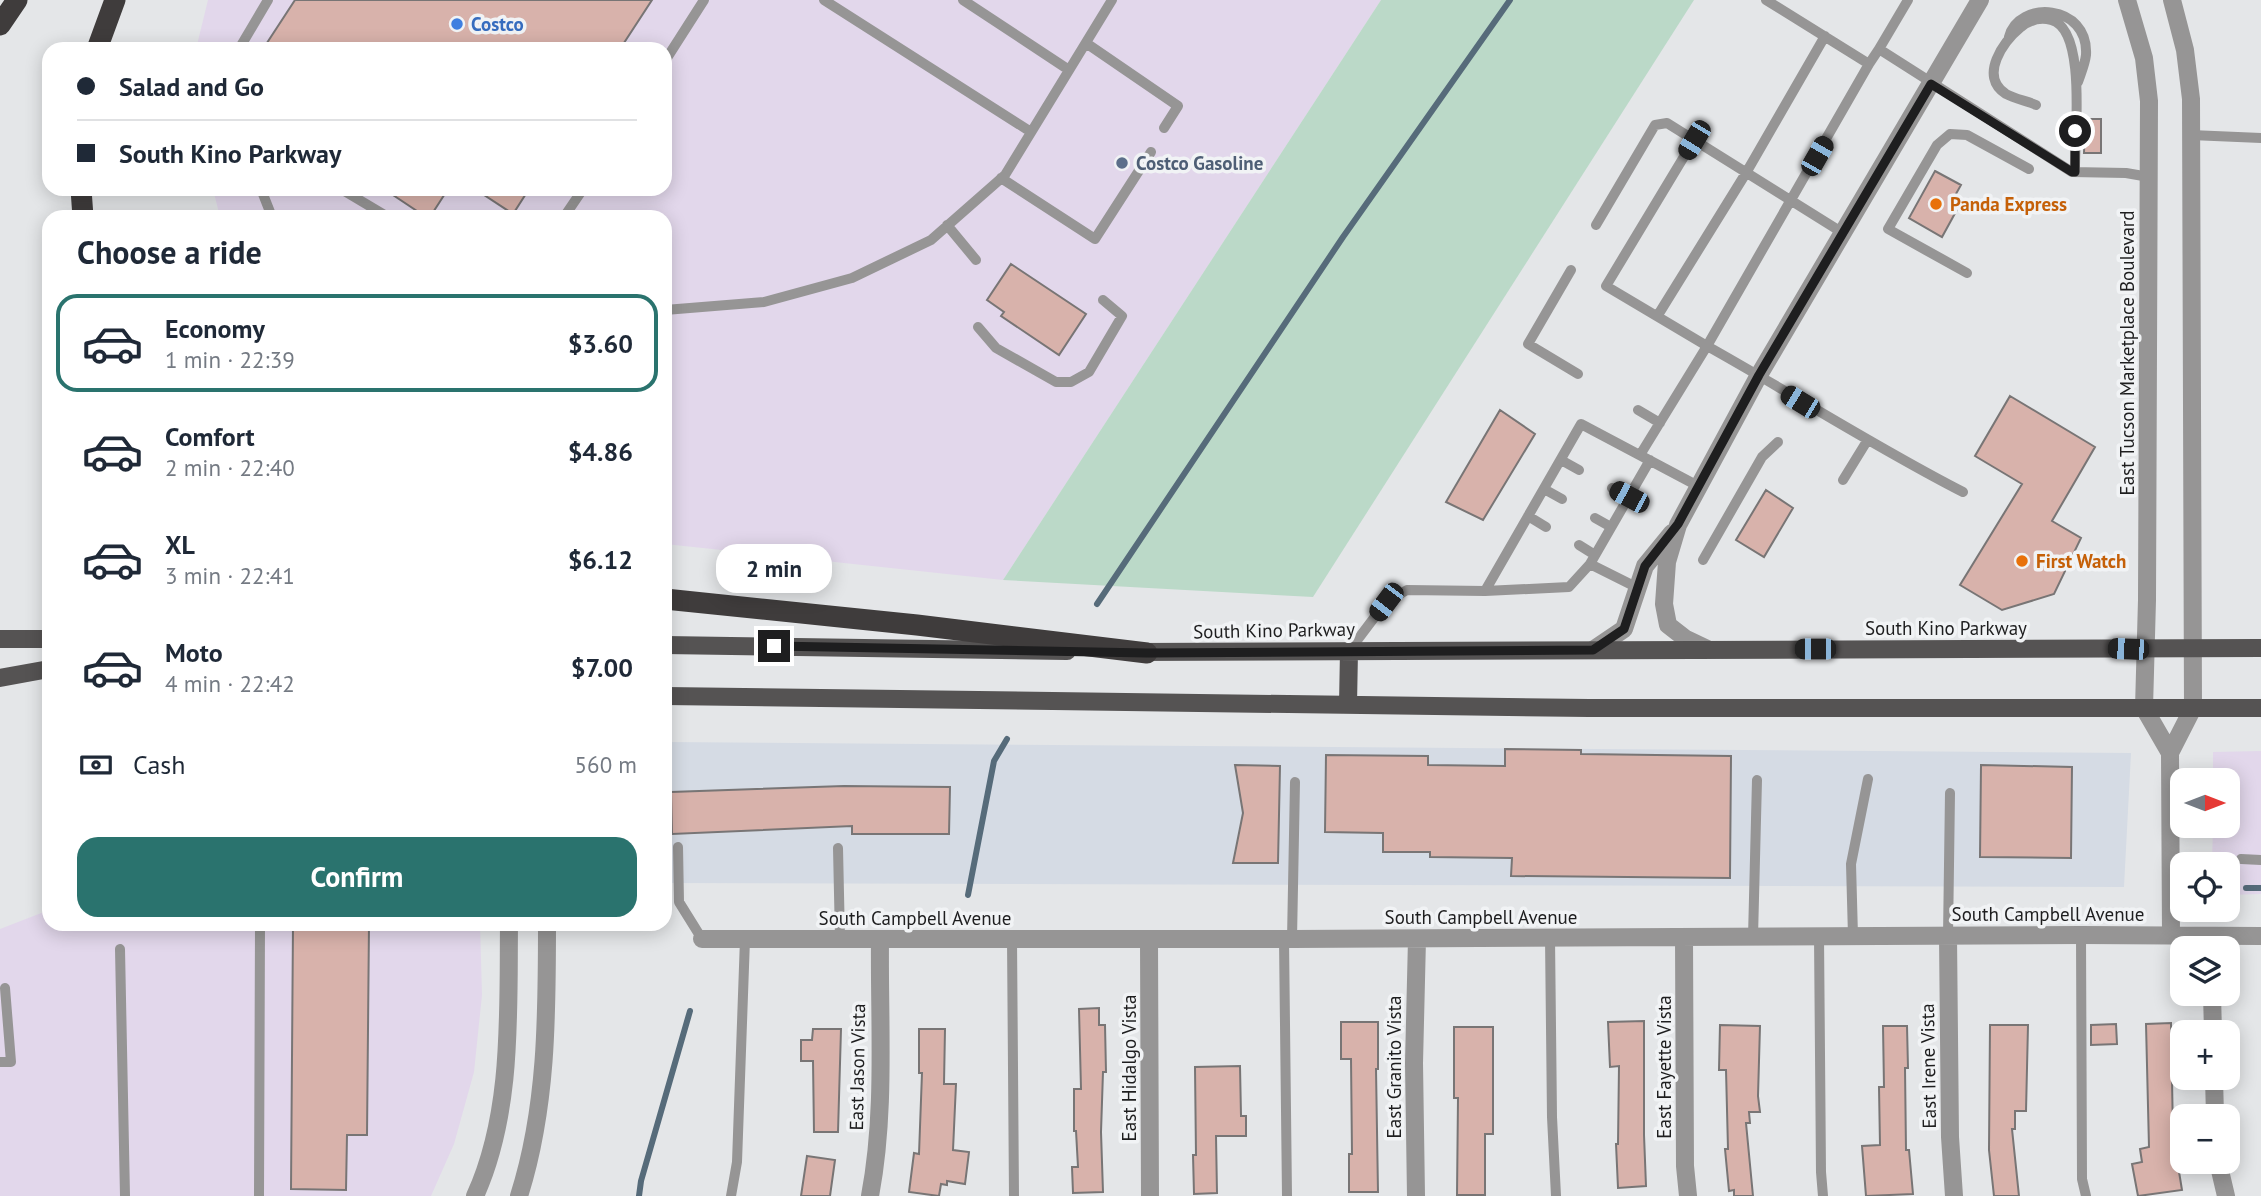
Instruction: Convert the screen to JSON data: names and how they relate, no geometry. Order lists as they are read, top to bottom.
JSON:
{
  "streets": {
    "main road": ["South Kino Parkway"],
    "street": [
      "East Tucson Marketplace Boulevard",
      "South Campbell Avenue",
      "East Irene Vista",
      "East Jason Vista",
      "East Granito Vista",
      "East Fayette Vista",
      "East Hidalgo Vista"
    ]
  },
  "crossings": [
    ["East Tucson Marketplace Boulevard", "South Kino Parkway"],
    ["South Campbell Avenue", "East Irene Vista"],
    ["South Campbell Avenue", "East Jason Vista"],
    ["South Campbell Avenue", "East Granito Vista"],
    ["South Campbell Avenue", "East Fayette Vista"],
    ["South Campbell Avenue", "East Hidalgo Vista"]
  ],
  "places": [
    "Costco",
    "Costco Gasoline",
    "Panda Express",
    "First Watch"
  ],
  "north": "right",
  "page": {
    "banner": ["Salad and Go", "South Kino Parkway"],
    "heading": "Choose a ride",
    "list": [
      {
        "name": "Economy",
        "note": "1 min · 22:39",
        "value": "$3.60"
      },
      {
        "name": "Comfort",
        "note": "2 min · 22:40",
        "value": "$4.86"
      },
      {
        "name": "XL",
        "note": "3 min · 22:41",
        "value": "$6.12"
      },
      {
        "name": "Moto",
        "note": "4 min · 22:42",
        "value": "$7.00"
      }
    ],
    "bubble": "2 min",
    "pay": ["Cash", "560 m"],
    "map_buttons": ["+", "−"],
    "buttons": "Confirm"
  }
}
